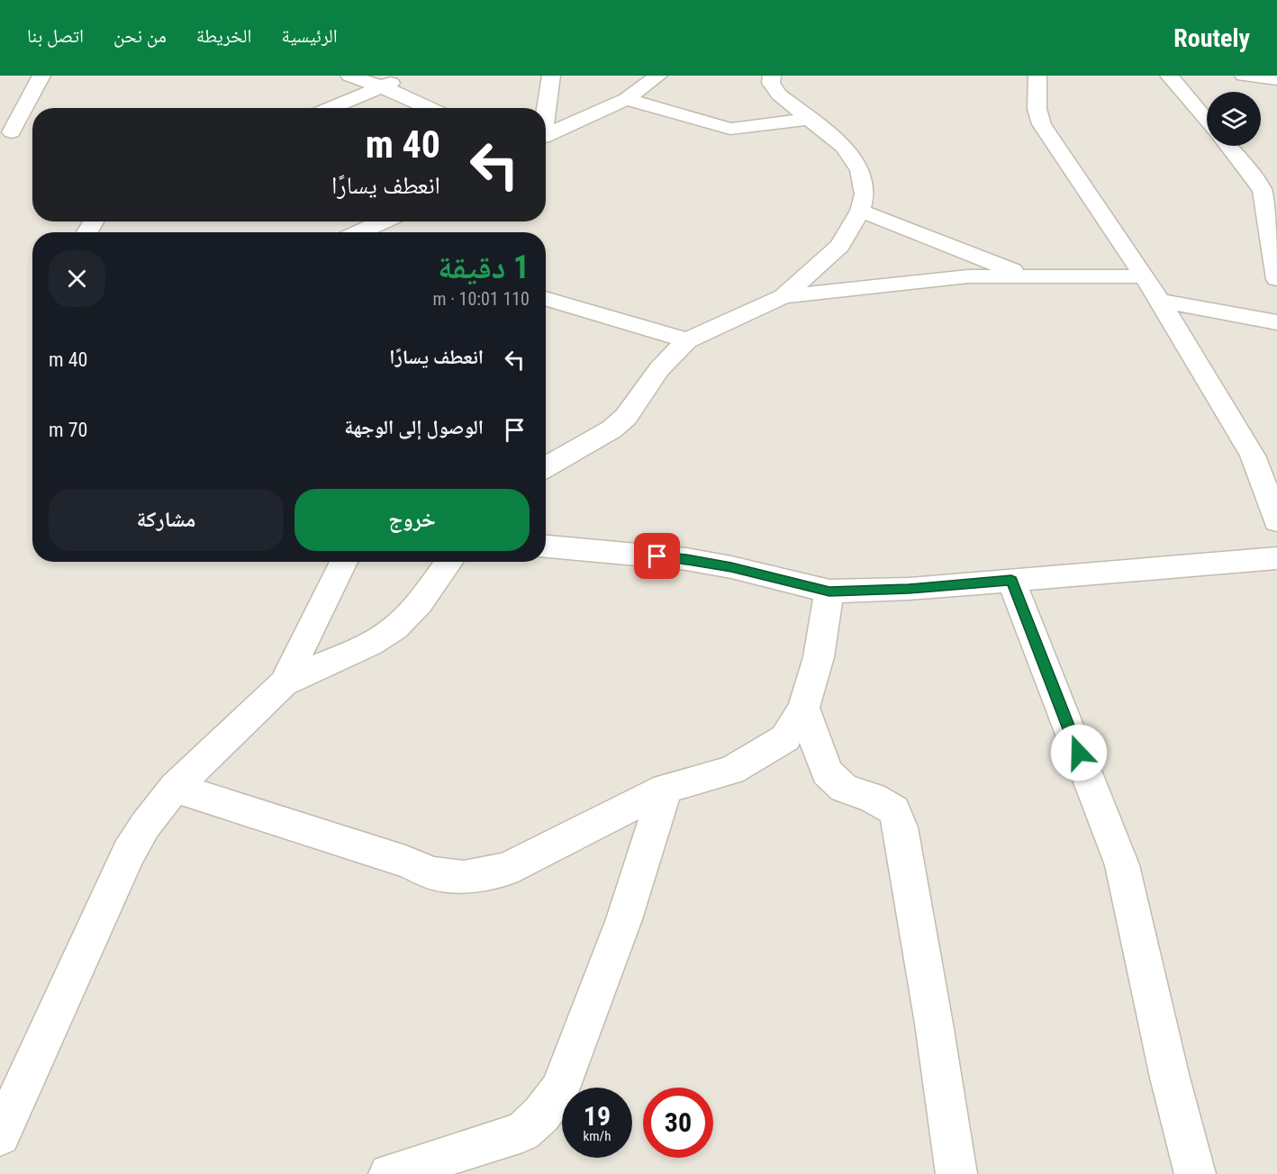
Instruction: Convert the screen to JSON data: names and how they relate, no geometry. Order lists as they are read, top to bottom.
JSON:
{
  "page": {
    "header": "Routely",
    "nav": [
      "الرئيسية",
      "الخريطة",
      "من نحن",
      "اتصل بنا"
    ],
    "turn": ["40 m", "انعطف يسارًا"],
    "heading": ["1 دقيقة", "110 m · 10:01"],
    "list": [
      {
        "name": "انعطف يسارًا",
        "value": "40 m"
      },
      {
        "name": "الوصول إلى الوجهة",
        "value": "70 m"
      }
    ],
    "buttons": ["خروج", "مشاركة"],
    "speed": "19 km/h",
    "limit": "30"
  }
}
